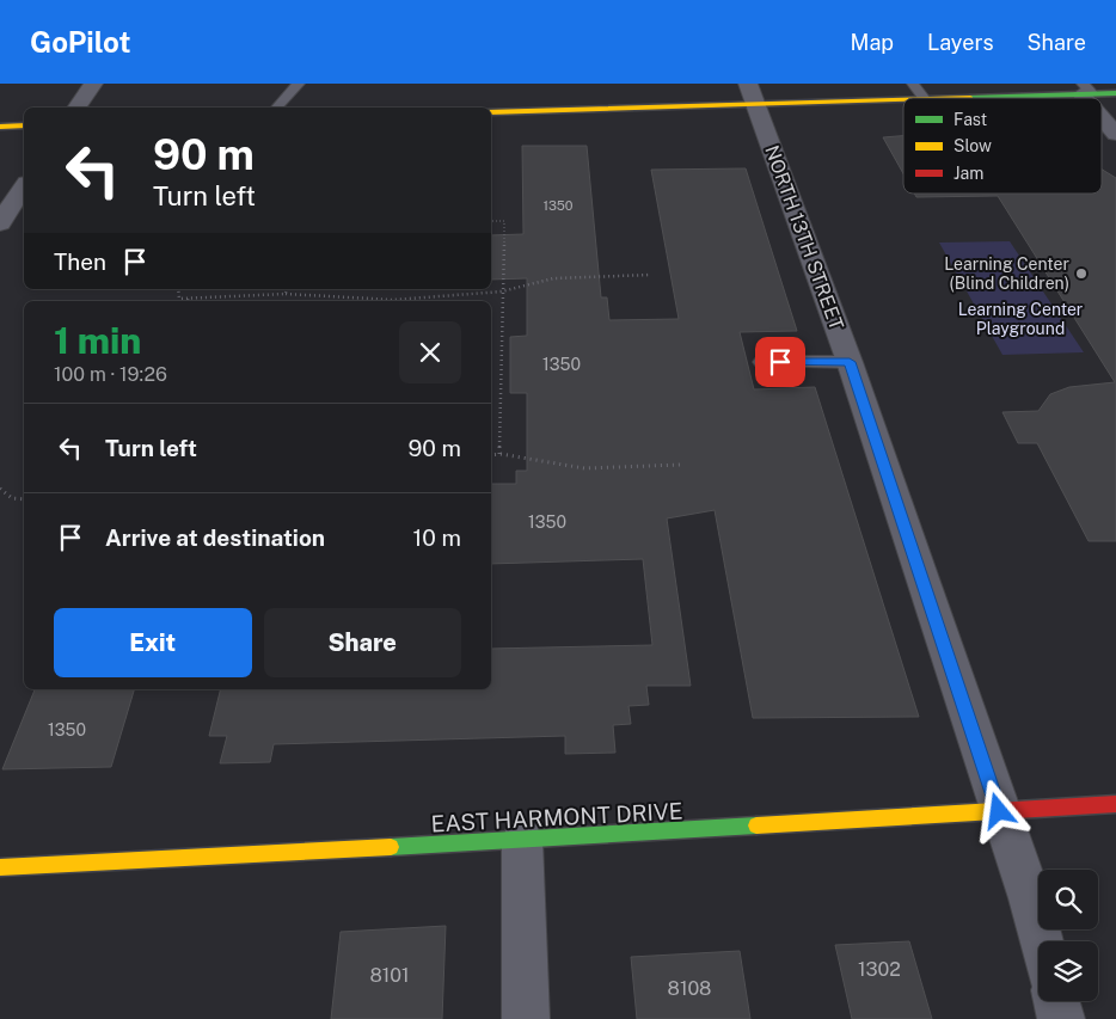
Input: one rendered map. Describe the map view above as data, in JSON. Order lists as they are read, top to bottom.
{
  "streets": {
    "main road": ["EAST HARMONT DRIVE"],
    "street": ["NORTH 13TH STREET"]
  },
  "crossings": [
    ["NORTH 13TH STREET", "EAST HARMONT DRIVE"]
  ],
  "parks": ["Learning Center Playground"],
  "places": ["Learning Center (Blind Children)"],
  "house_numbers": [
    "1350",
    "1350",
    "1350",
    "1350",
    "1302",
    "8101",
    "8108"
  ],
  "legend": ["Fast", "Slow", "Jam"],
  "page": {
    "header": "GoPilot",
    "nav": ["Map", "Layers", "Share"],
    "turn": ["90 m", "Turn left"],
    "then": "Then",
    "heading": ["1 min", "100 m · 19:26"],
    "list": [
      {
        "name": "Turn left",
        "value": "90 m"
      },
      {
        "name": "Arrive at destination",
        "value": "10 m"
      }
    ],
    "buttons": ["Exit", "Share"]
  }
}
